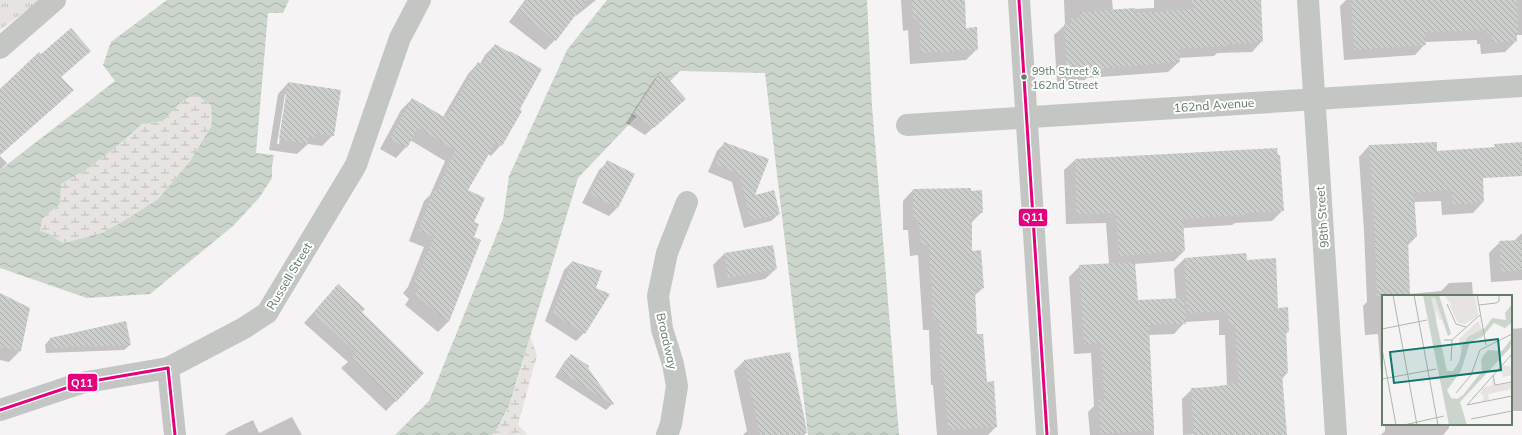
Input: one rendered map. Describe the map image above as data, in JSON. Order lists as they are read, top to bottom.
{
  "streets": {
    "street": [
      "162nd Avenue",
      "98th Street",
      "Russell Street",
      "Broadway"
    ]
  },
  "crossings": [
    ["162nd Avenue", "98th Street"]
  ],
  "places": ["99th Street & 162nd Street"],
  "lines": ["transit line Q11"]
}
